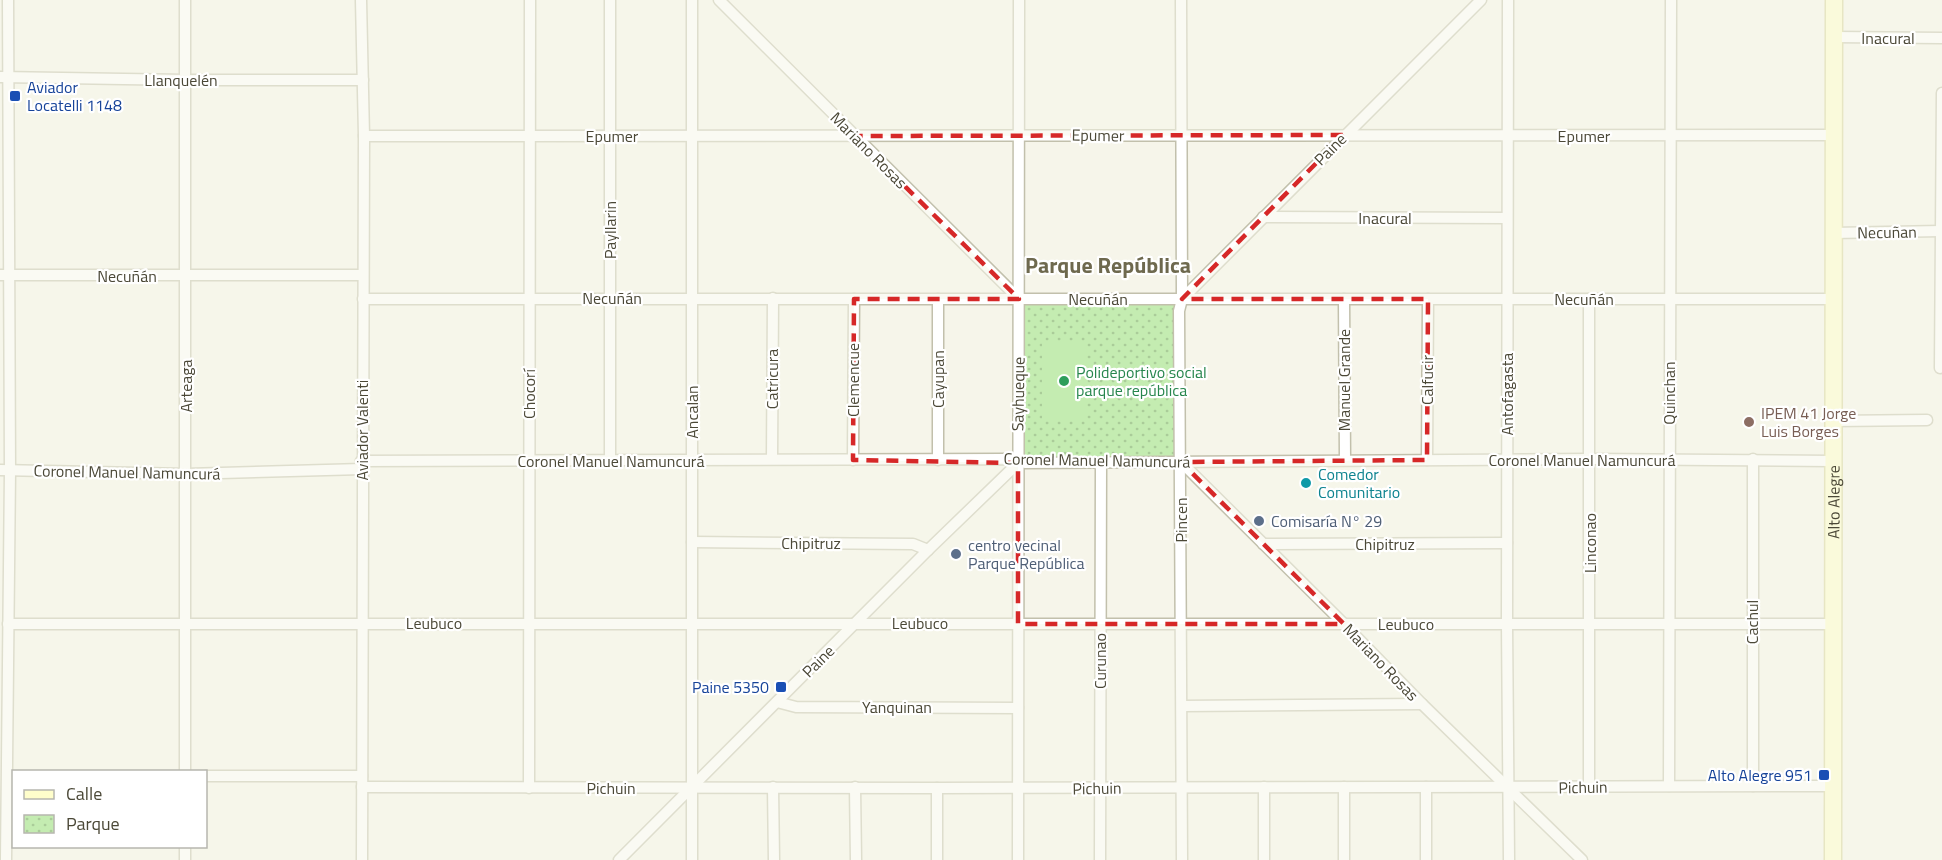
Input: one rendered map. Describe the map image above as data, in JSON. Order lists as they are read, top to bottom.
{
  "streets": {
    "main road": ["Alto Alegre"],
    "street": [
      "Inacural",
      "Llanquelén",
      "Epumer",
      "Paine",
      "Mariano Rosas",
      "Payllarin",
      "Necuñan",
      "Necuñán",
      "Catricura",
      "Cayupan",
      "Clemencue",
      "Manuel Grande",
      "Calfucir",
      "Arteaga",
      "Quinchan",
      "Chocorí",
      "Sayhueque",
      "Antofagasta",
      "Ancalan",
      "Aviador Valenti",
      "Coronel Manuel Namuncurá",
      "Pincen",
      "Chipitruz",
      "Linconao",
      "Cachul",
      "Leubuco",
      "Curunao",
      "Yanquinan",
      "Pichuin"
    ]
  },
  "crossings": [
    ["Inacural", "Paine"],
    ["Inacural", "Antofagasta"],
    ["Inacural", "Alto Alegre"],
    ["Llanquelén", "Arteaga"],
    ["Llanquelén", "Aviador Valenti"],
    ["Epumer", "Paine"],
    ["Epumer", "Mariano Rosas"],
    ["Epumer", "Payllarin"],
    ["Epumer", "Quinchan"],
    ["Epumer", "Chocorí"],
    ["Epumer", "Sayhueque"],
    ["Epumer", "Antofagasta"],
    ["Epumer", "Ancalan"],
    ["Epumer", "Aviador Valenti"],
    ["Epumer", "Alto Alegre"],
    ["Epumer", "Pincen"],
    ["Paine", "Necuñán"],
    ["Paine", "Sayhueque"],
    ["Paine", "Ancalan"],
    ["Paine", "Coronel Manuel Namuncurá"],
    ["Paine", "Pincen"],
    ["Paine", "Chipitruz"],
    ["Paine", "Leubuco"],
    ["Paine", "Yanquinan"],
    ["Paine", "Pichuin"],
    ["Mariano Rosas", "Necuñán"],
    ["Mariano Rosas", "Sayhueque"],
    ["Mariano Rosas", "Antofagasta"],
    ["Mariano Rosas", "Coronel Manuel Namuncurá"],
    ["Mariano Rosas", "Pincen"],
    ["Mariano Rosas", "Chipitruz"],
    ["Mariano Rosas", "Leubuco"],
    ["Mariano Rosas", "Pichuin"],
    ["Payllarin", "Necuñán"],
    ["Payllarin", "Coronel Manuel Namuncurá"],
    ["Necuñan", "Alto Alegre"],
    ["Necuñán", "Catricura"],
    ["Necuñán", "Cayupan"],
    ["Necuñán", "Clemencue"],
    ["Necuñán", "Manuel Grande"],
    ["Necuñán", "Calfucir"],
    ["Necuñán", "Arteaga"],
    ["Necuñán", "Quinchan"],
    ["Necuñán", "Chocorí"],
    ["Necuñán", "Sayhueque"],
    ["Necuñán", "Antofagasta"],
    ["Necuñán", "Ancalan"],
    ["Necuñán", "Aviador Valenti"],
    ["Necuñán", "Alto Alegre"],
    ["Necuñán", "Pincen"],
    ["Necuñán", "Linconao"],
    ["Catricura", "Coronel Manuel Namuncurá"],
    ["Cayupan", "Coronel Manuel Namuncurá"],
    ["Clemencue", "Coronel Manuel Namuncurá"],
    ["Manuel Grande", "Coronel Manuel Namuncurá"],
    ["Calfucir", "Coronel Manuel Namuncurá"],
    ["Arteaga", "Coronel Manuel Namuncurá"],
    ["Arteaga", "Leubuco"],
    ["Quinchan", "Coronel Manuel Namuncurá"],
    ["Quinchan", "Leubuco"],
    ["Quinchan", "Pichuin"],
    ["Chocorí", "Coronel Manuel Namuncurá"],
    ["Chocorí", "Leubuco"],
    ["Chocorí", "Pichuin"],
    ["Sayhueque", "Coronel Manuel Namuncurá"],
    ["Sayhueque", "Leubuco"],
    ["Sayhueque", "Yanquinan"],
    ["Sayhueque", "Pichuin"],
    ["Antofagasta", "Coronel Manuel Namuncurá"],
    ["Antofagasta", "Chipitruz"],
    ["Antofagasta", "Leubuco"],
    ["Antofagasta", "Pichuin"],
    ["Ancalan", "Coronel Manuel Namuncurá"],
    ["Ancalan", "Chipitruz"],
    ["Ancalan", "Leubuco"],
    ["Ancalan", "Pichuin"],
    ["Aviador Valenti", "Coronel Manuel Namuncurá"],
    ["Aviador Valenti", "Leubuco"],
    ["Aviador Valenti", "Pichuin"],
    ["Coronel Manuel Namuncurá", "Alto Alegre"],
    ["Coronel Manuel Namuncurá", "Pincen"],
    ["Coronel Manuel Namuncurá", "Linconao"],
    ["Coronel Manuel Namuncurá", "Cachul"],
    ["Coronel Manuel Namuncurá", "Curunao"],
    ["Alto Alegre", "Leubuco"],
    ["Alto Alegre", "Pichuin"],
    ["Pincen", "Leubuco"],
    ["Pincen", "Pichuin"],
    ["Linconao", "Leubuco"],
    ["Linconao", "Pichuin"],
    ["Cachul", "Leubuco"],
    ["Cachul", "Pichuin"],
    ["Leubuco", "Curunao"],
    ["Curunao", "Pichuin"]
  ],
  "districts": ["Parque República"],
  "places": {
    "transit": ["Aviador Locatelli 1148", "Paine 5350", "Alto Alegre 951"],
    "other": [
      "Polideportivo social parque república",
      "IPEM 41 Jorge Luis Borges",
      "Comedor Comunitario",
      "Comisaría N° 29",
      "centro vecinal Parque República"
    ]
  },
  "legend": ["Calle", "Parque"]
}
